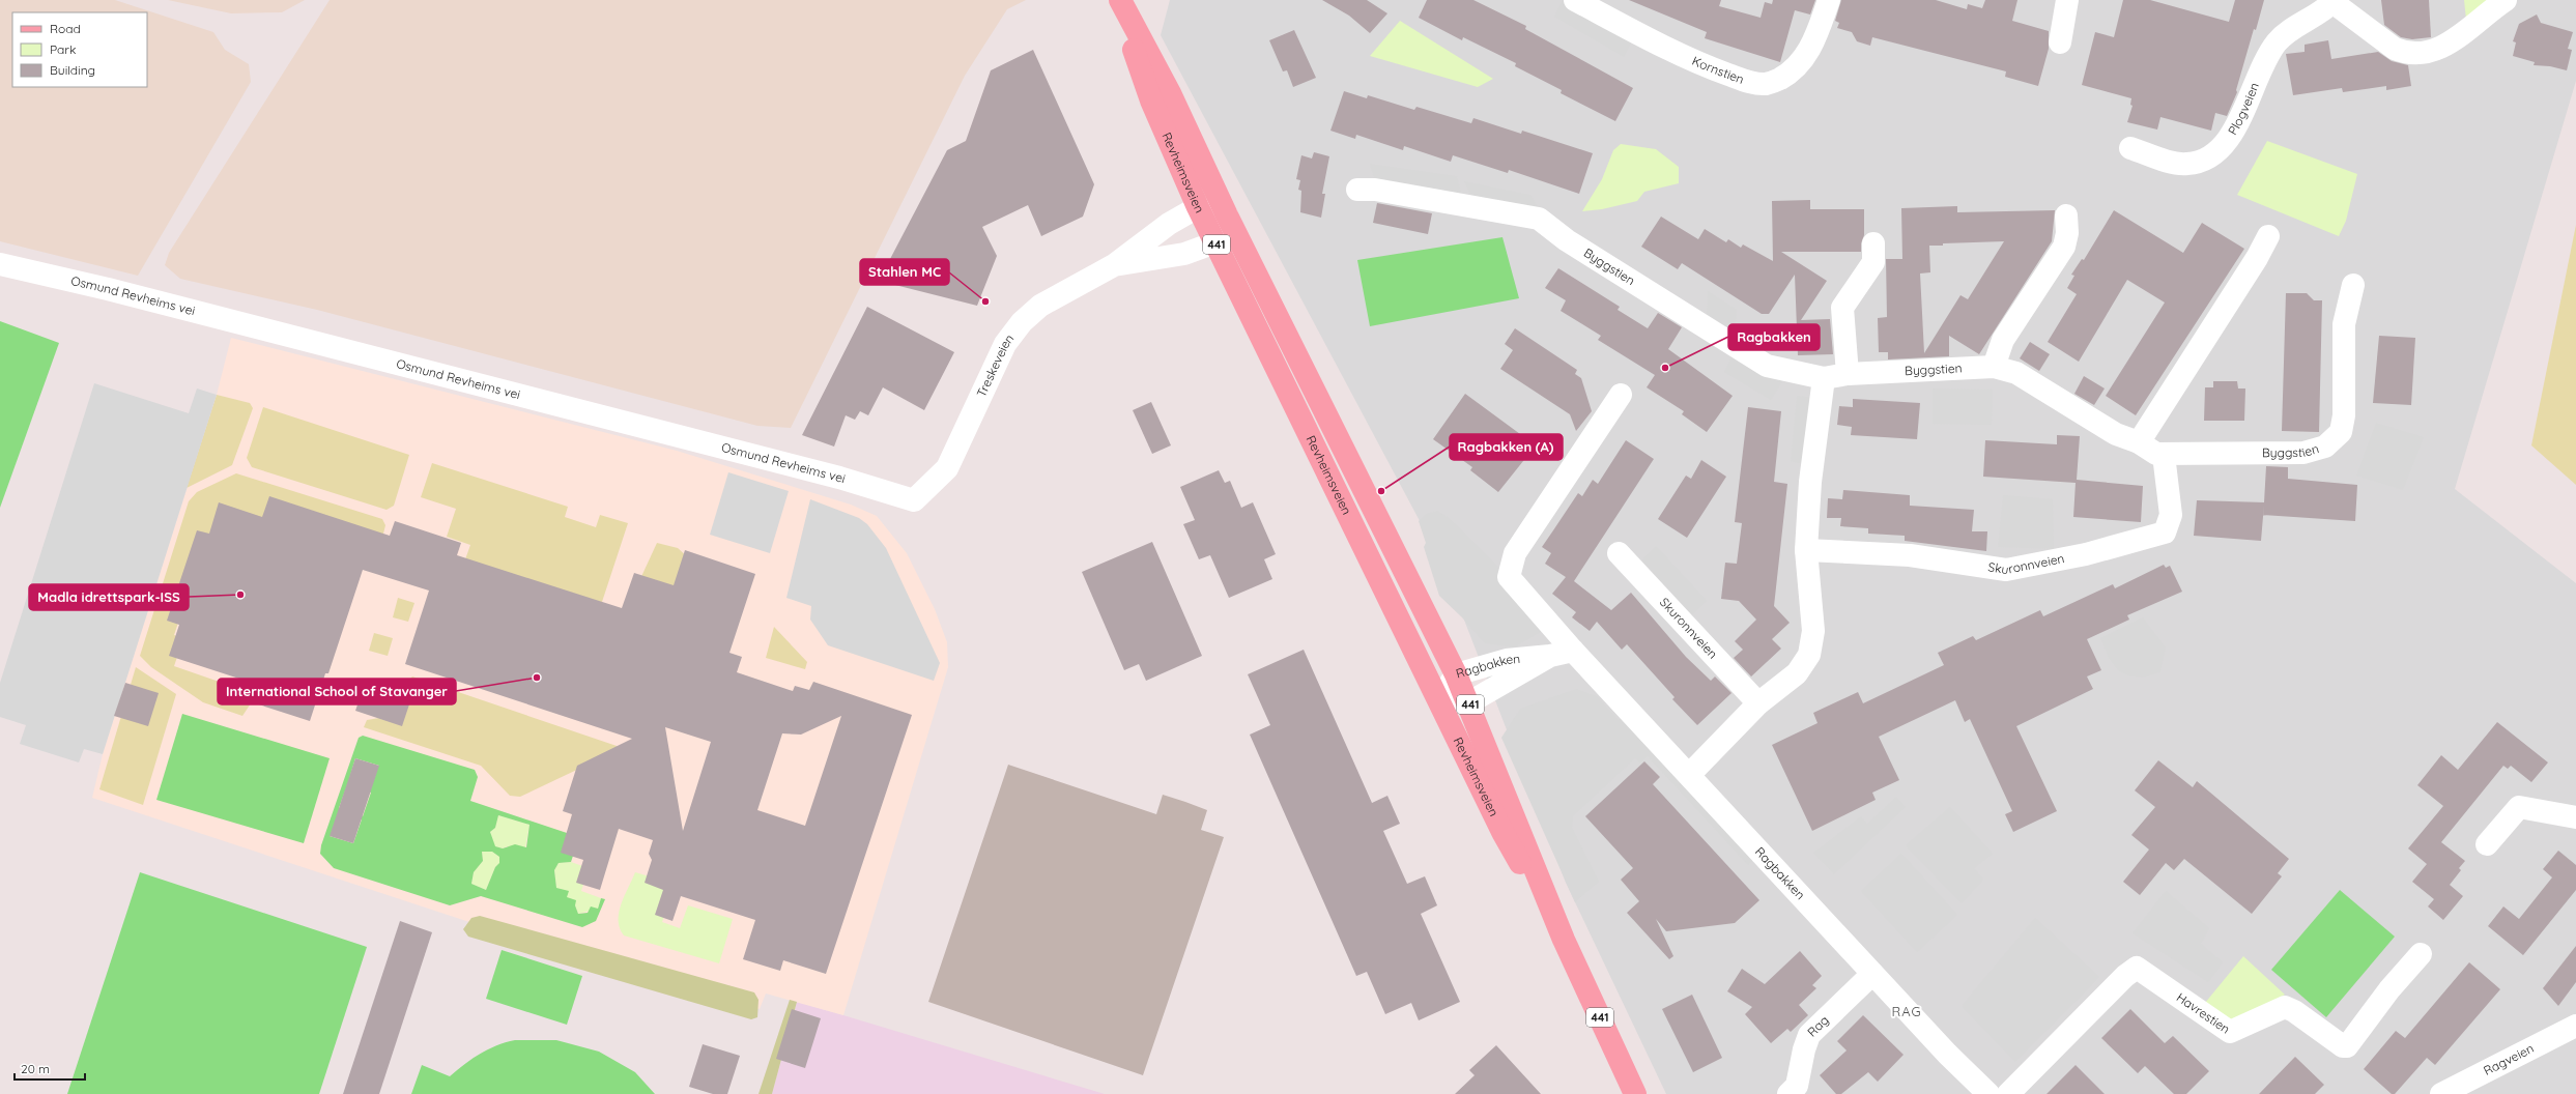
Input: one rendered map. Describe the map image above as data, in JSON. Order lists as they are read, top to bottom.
{
  "streets": {
    "main road": ["Revheimsveien", "441"],
    "street": [
      "Kornstien",
      "Plogveien",
      "Byggstien",
      "Osmund Revheims vei",
      "Treskeveien",
      "Skuronnveien",
      "Ragbakken",
      "Havrestien",
      "Rag",
      "Ragveien"
    ]
  },
  "crossings": [
    ["Revheimsveien", "Treskeveien"],
    ["Revheimsveien", "Ragbakken"],
    ["Byggstien", "Skuronnveien"],
    ["Osmund Revheims vei", "Treskeveien"],
    ["Ragbakken", "Rag"]
  ],
  "districts": ["RAG"],
  "places": [
    "Stahlen MC",
    "Ragbakken",
    "Ragbakken (A)",
    "Madla idrettspark-ISS",
    "International School of Stavanger"
  ],
  "legend": ["Road", "Park", "Building"],
  "scale_bar": "20 m"
}
